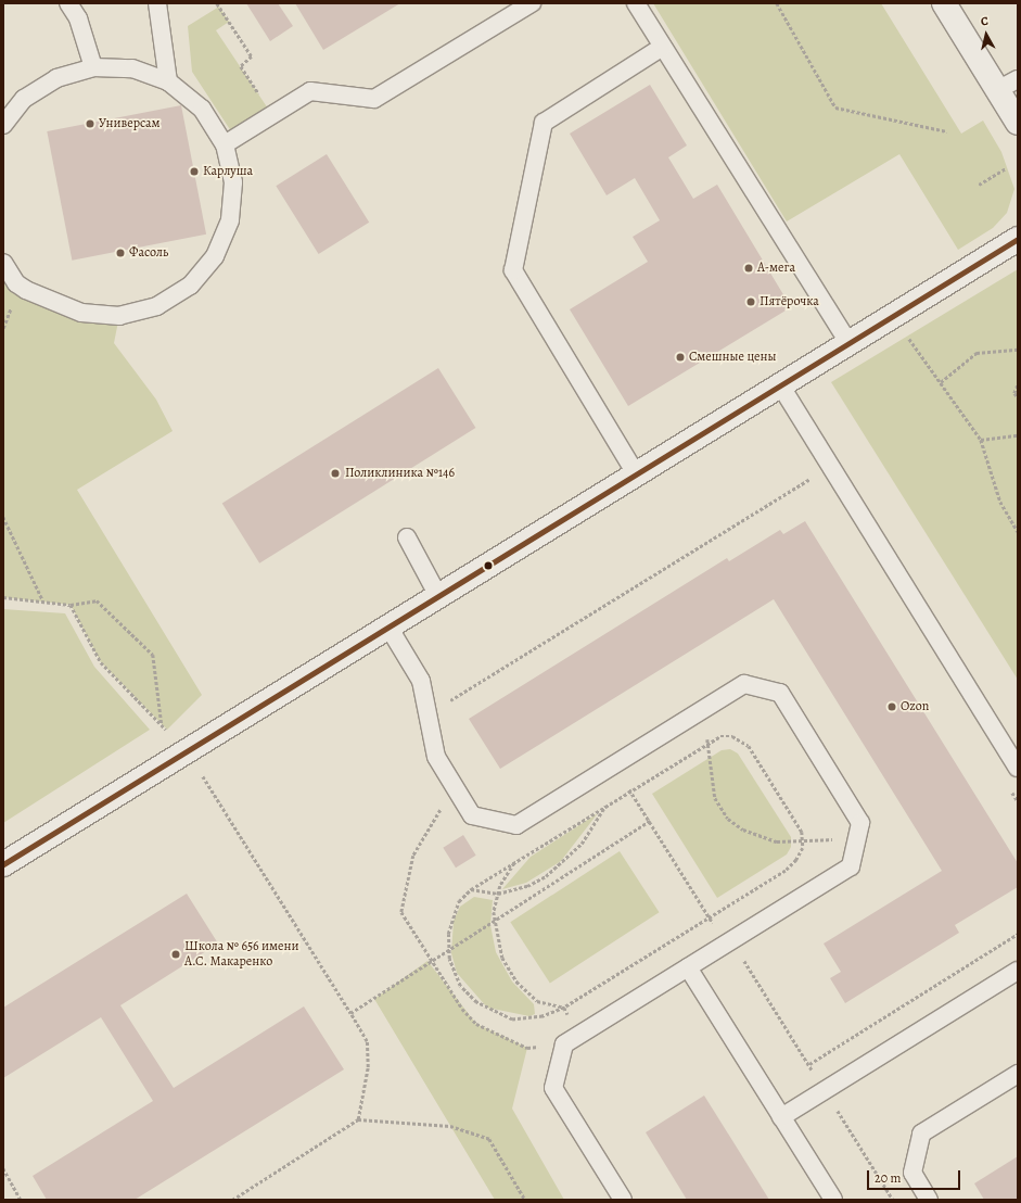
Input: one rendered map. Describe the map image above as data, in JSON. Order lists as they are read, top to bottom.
{
  "places": [
    "Универсам",
    "Карлуша",
    "Фасоль",
    "А-мега",
    "Пятёрочка",
    "Смешные цены",
    "Поликлиника №146",
    "Ozon",
    "Школа № 656 имени А.С. Макаренко"
  ],
  "scale_bar": "20 m",
  "north": "top"
}
